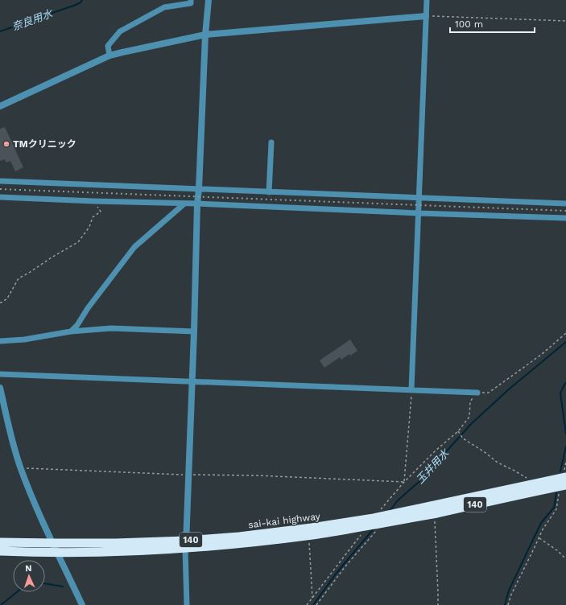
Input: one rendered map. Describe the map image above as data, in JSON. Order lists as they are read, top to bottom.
{
  "streets": {
    "highway": ["140", "sai-kai highway"]
  },
  "water": ["奈良用水", "玉井用水"],
  "places": ["TMクリニック"],
  "scale_bar": "100 m",
  "north": "top"
}
